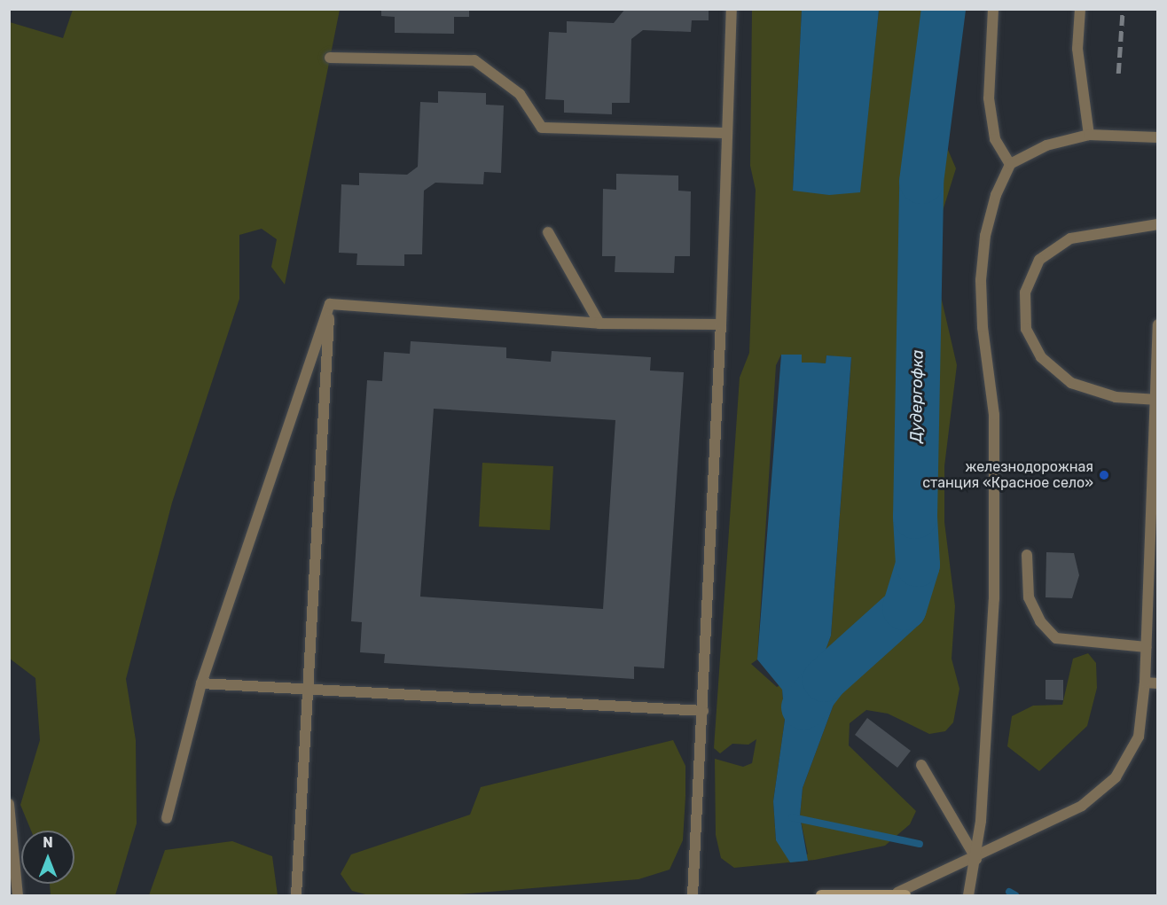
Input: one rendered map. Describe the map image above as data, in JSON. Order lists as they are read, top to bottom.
{
  "water": ["Дудергофка"],
  "places": ["железнодорожная станция «Красное село»"],
  "north": "top"
}
